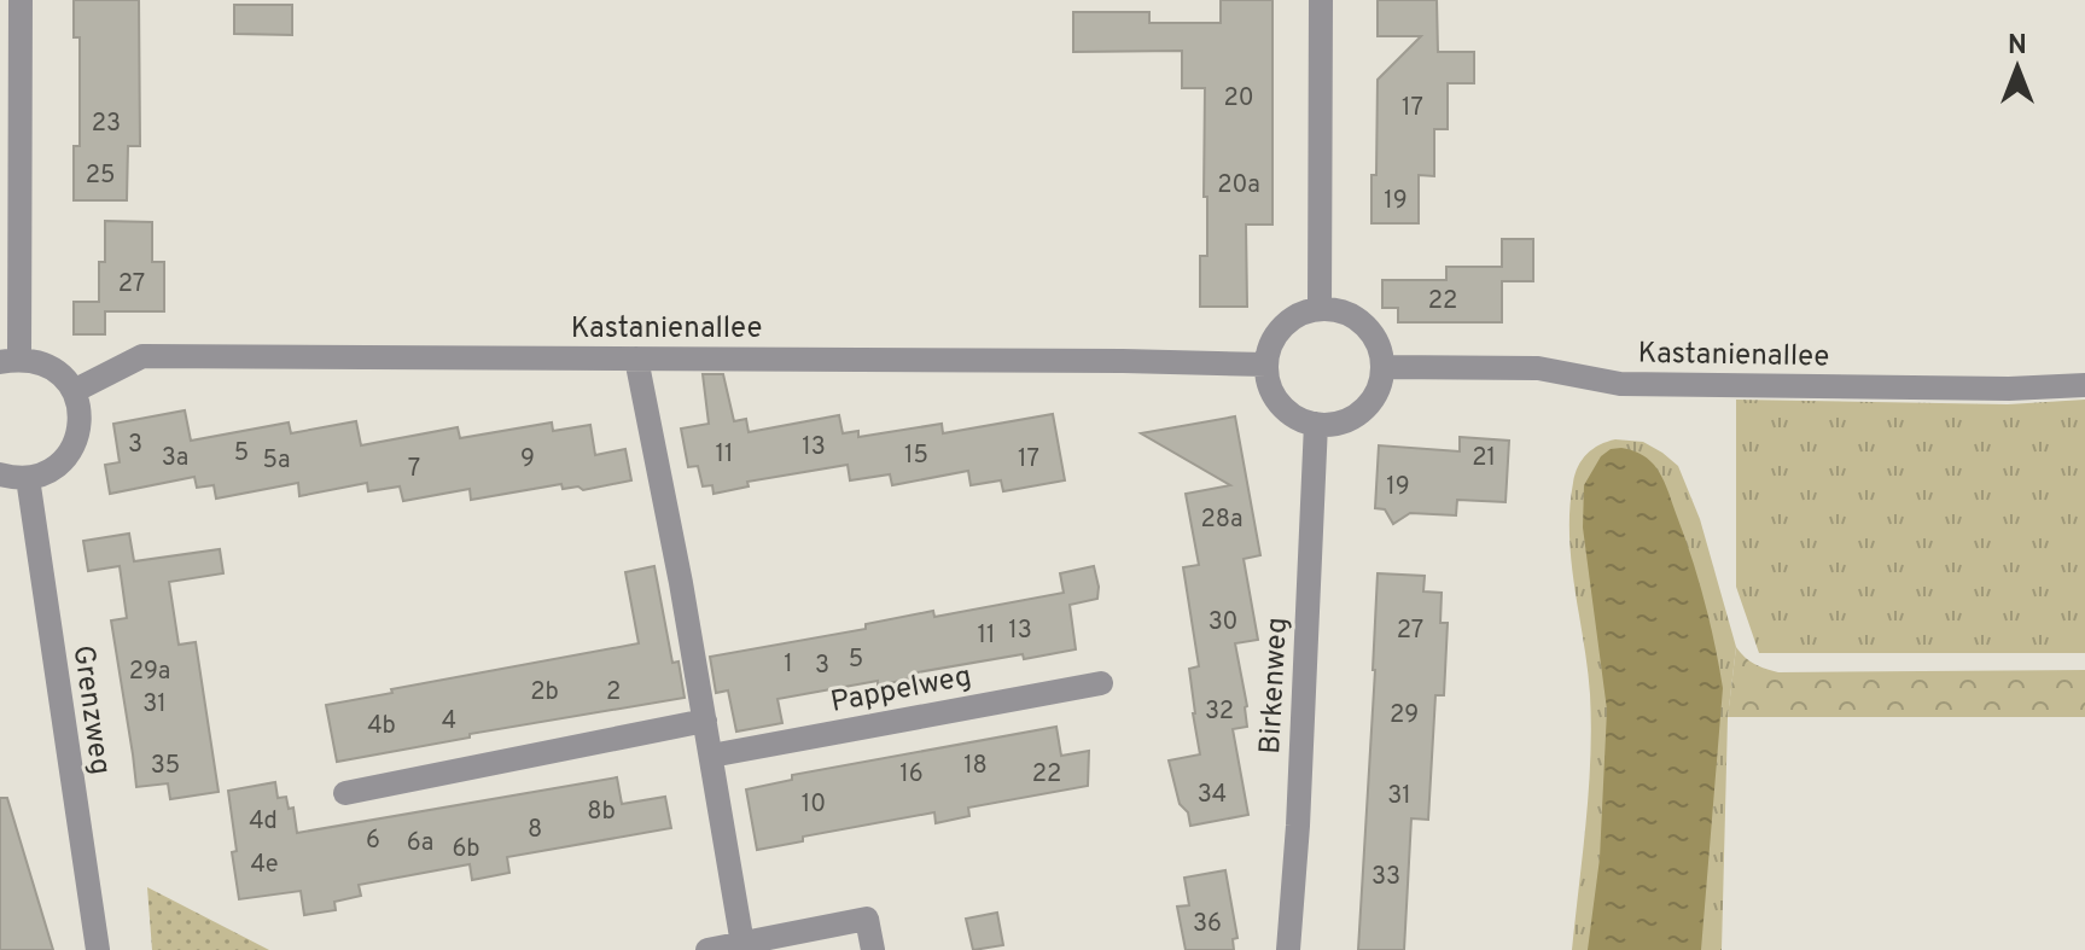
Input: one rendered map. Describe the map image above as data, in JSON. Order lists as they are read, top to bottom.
{
  "streets": {
    "street": [
      "Kastanienallee",
      "Birkenweg",
      "Pappelweg",
      "Grenzweg"
    ]
  },
  "crossings": [
    ["Kastanienallee", "Birkenweg"]
  ],
  "house_numbers": [
    "20",
    "17",
    "23",
    "25",
    "20a",
    "19",
    "27",
    "22",
    "3",
    "13",
    "5",
    "11",
    "15",
    "3a",
    "21",
    "9",
    "17",
    "5a",
    "7",
    "19",
    "28a",
    "30",
    "13",
    "27",
    "11",
    "5",
    "1",
    "3",
    "29a",
    "2b",
    "2",
    "31",
    "32",
    "29",
    "4",
    "4b",
    "35",
    "18",
    "16",
    "22",
    "34",
    "31",
    "10",
    "8b",
    "4d",
    "8",
    "6",
    "6a",
    "6b",
    "4e",
    "33",
    "36"
  ],
  "north": "top"
}
